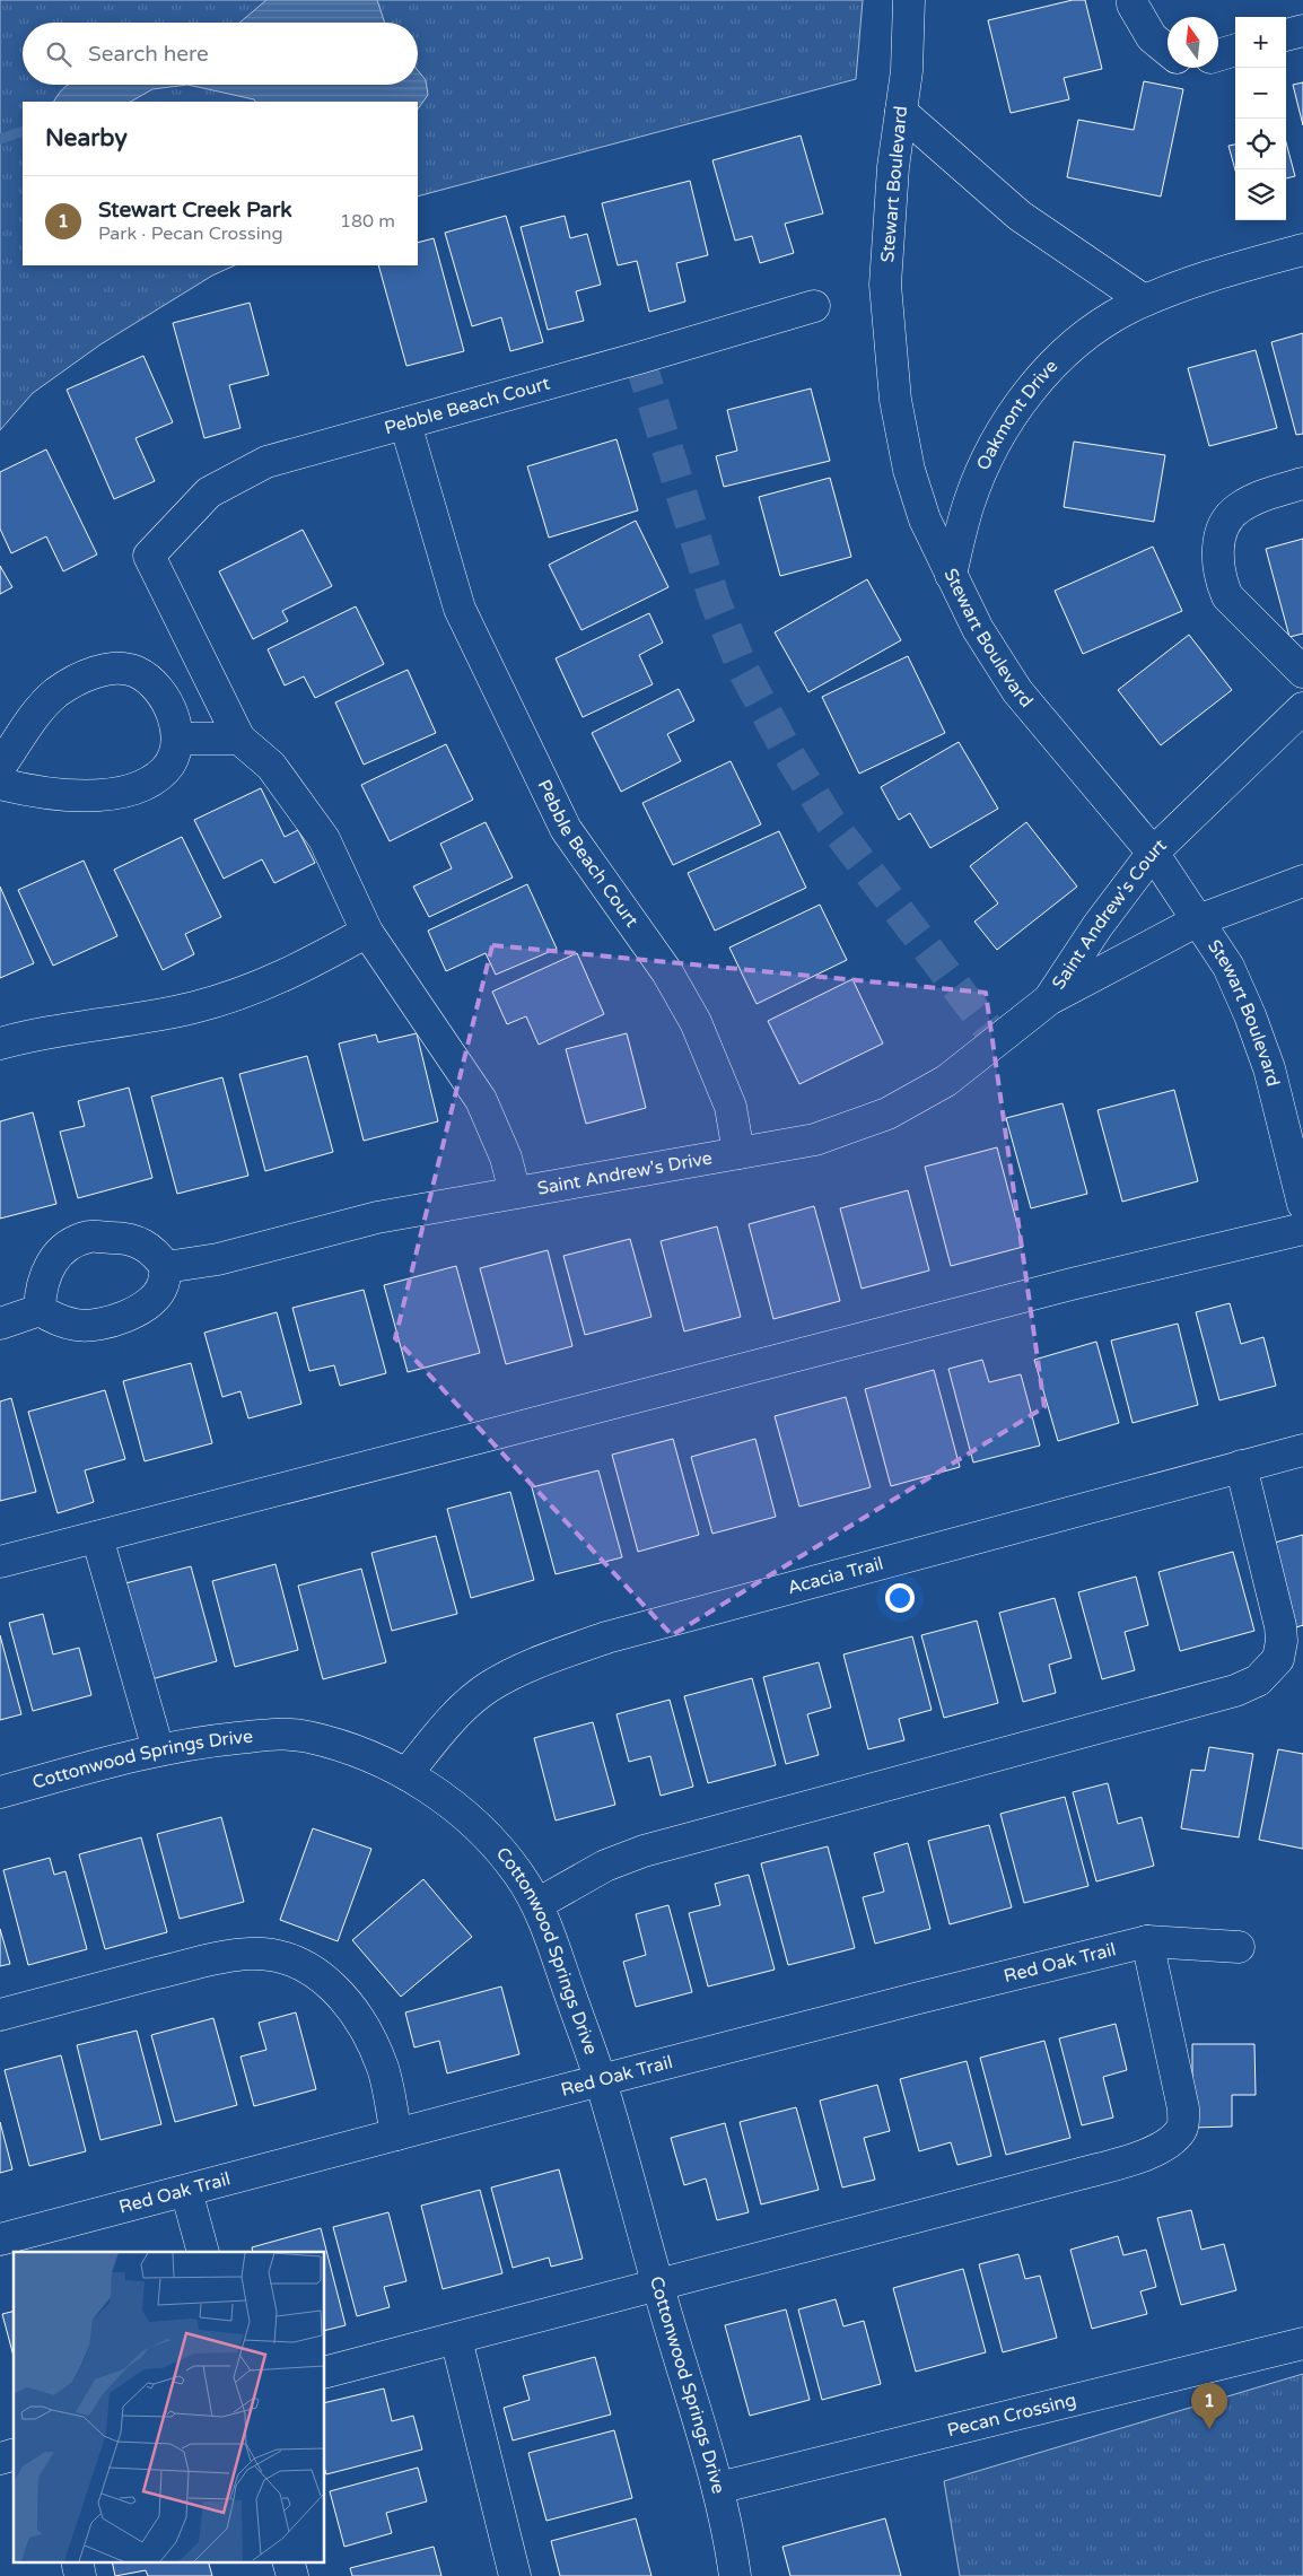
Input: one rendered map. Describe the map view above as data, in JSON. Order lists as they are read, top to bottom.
{
  "streets": {
    "street": [
      "Stewart Boulevard",
      "Pebble Beach Court",
      "Oakmont Drive",
      "Saint Andrew's Court",
      "Saint Andrew's Drive",
      "Acacia Trail",
      "Cottonwood Springs Drive",
      "Red Oak Trail",
      "Pecan Crossing"
    ]
  },
  "crossings": [
    ["Stewart Boulevard", "Oakmont Drive"],
    ["Stewart Boulevard", "Saint Andrew's Court"],
    ["Pebble Beach Court", "Saint Andrew's Drive"],
    ["Saint Andrew's Court", "Saint Andrew's Drive"],
    ["Acacia Trail", "Cottonwood Springs Drive"],
    ["Cottonwood Springs Drive", "Red Oak Trail"],
    ["Cottonwood Springs Drive", "Pecan Crossing"]
  ],
  "north": "top",
  "page": {
    "map_buttons": ["+", "−"],
    "search": "Search here",
    "heading": "Nearby",
    "list": [
      {
        "mark": "1",
        "name": "Stewart Creek Park",
        "note": "Park · Pecan Crossing",
        "value": "180 m"
      }
    ],
    "pins": "1"
  }
}
